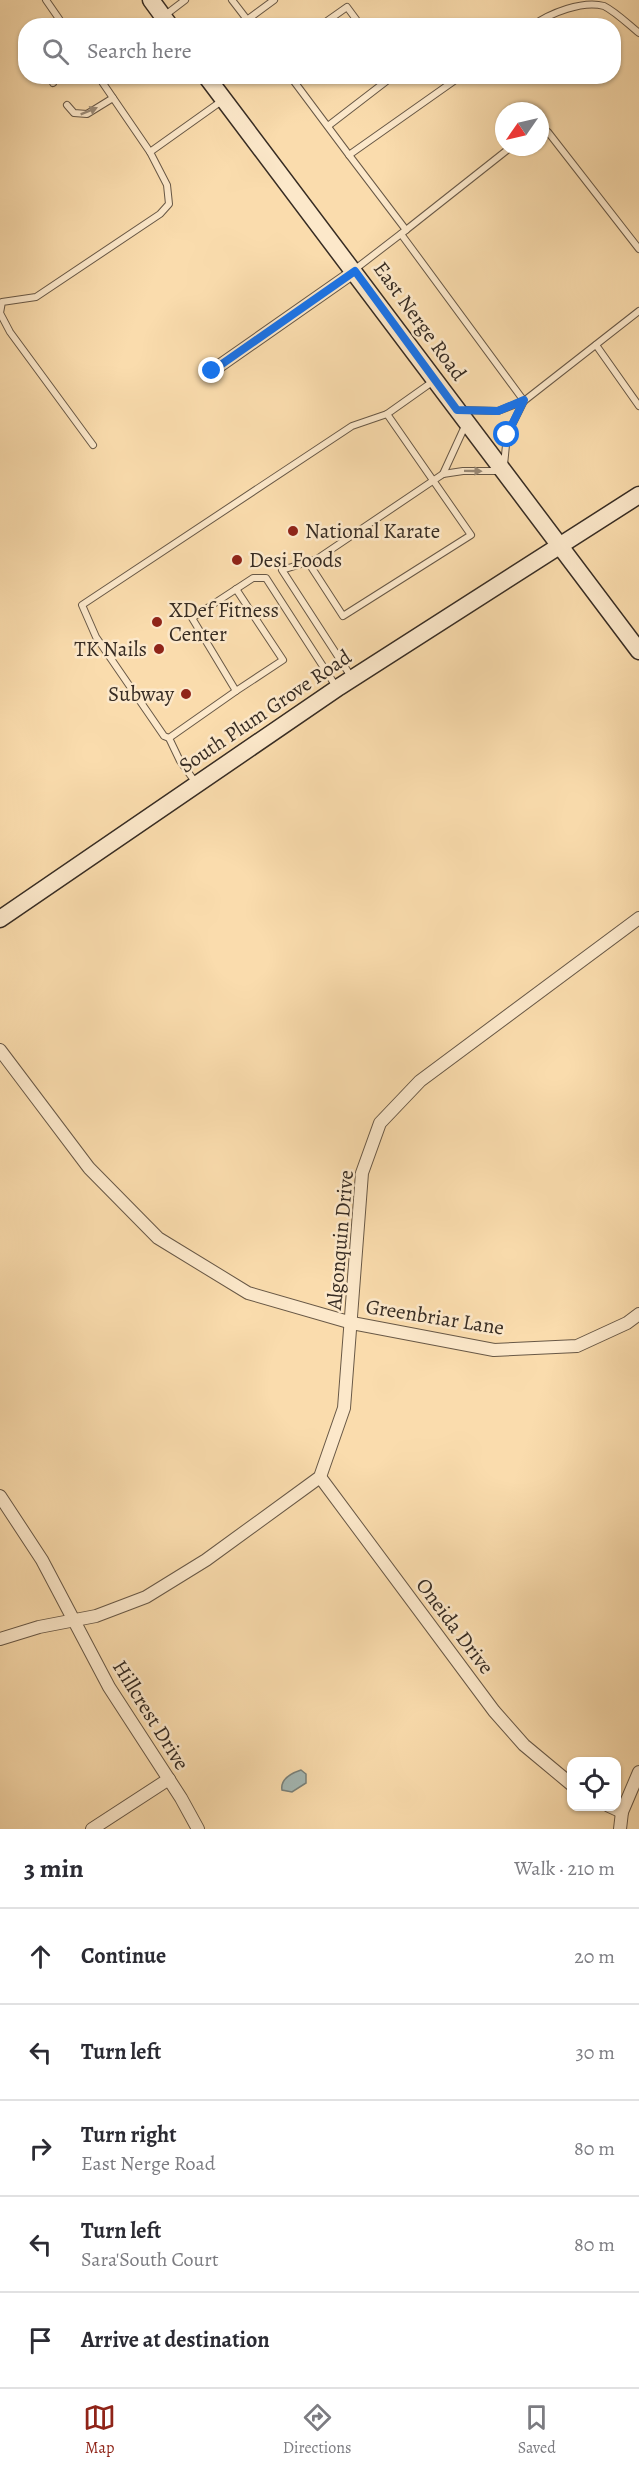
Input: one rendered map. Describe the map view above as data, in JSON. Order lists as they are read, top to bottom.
{
  "streets": {
    "street": [
      "East Nerge Road",
      "South Plum Grove Road",
      "Algonquin Drive",
      "Greenbriar Lane",
      "Oneida Drive",
      "Hillcrest Drive"
    ]
  },
  "crossings": [
    ["East Nerge Road", "South Plum Grove Road"],
    ["Algonquin Drive", "Greenbriar Lane"],
    ["Algonquin Drive", "Oneida Drive"]
  ],
  "places": [
    "National Karate",
    "Desi Foods",
    "XDef Fitness Center",
    "TK Nails",
    "Subway"
  ],
  "north": "bottom left",
  "page": {
    "search": "Search here",
    "heading": ["3 min", "Walk · 210 m"],
    "list": [
      ["Continue", "20 m"],
      ["Turn left", "30 m"],
      ["Turn right", "East Nerge Road", "80 m"],
      ["Turn left", "Sara'South Court", "80 m"],
      "Arrive at destination"
    ],
    "nav": ["Map", "Directions", "Saved"]
  }
}
